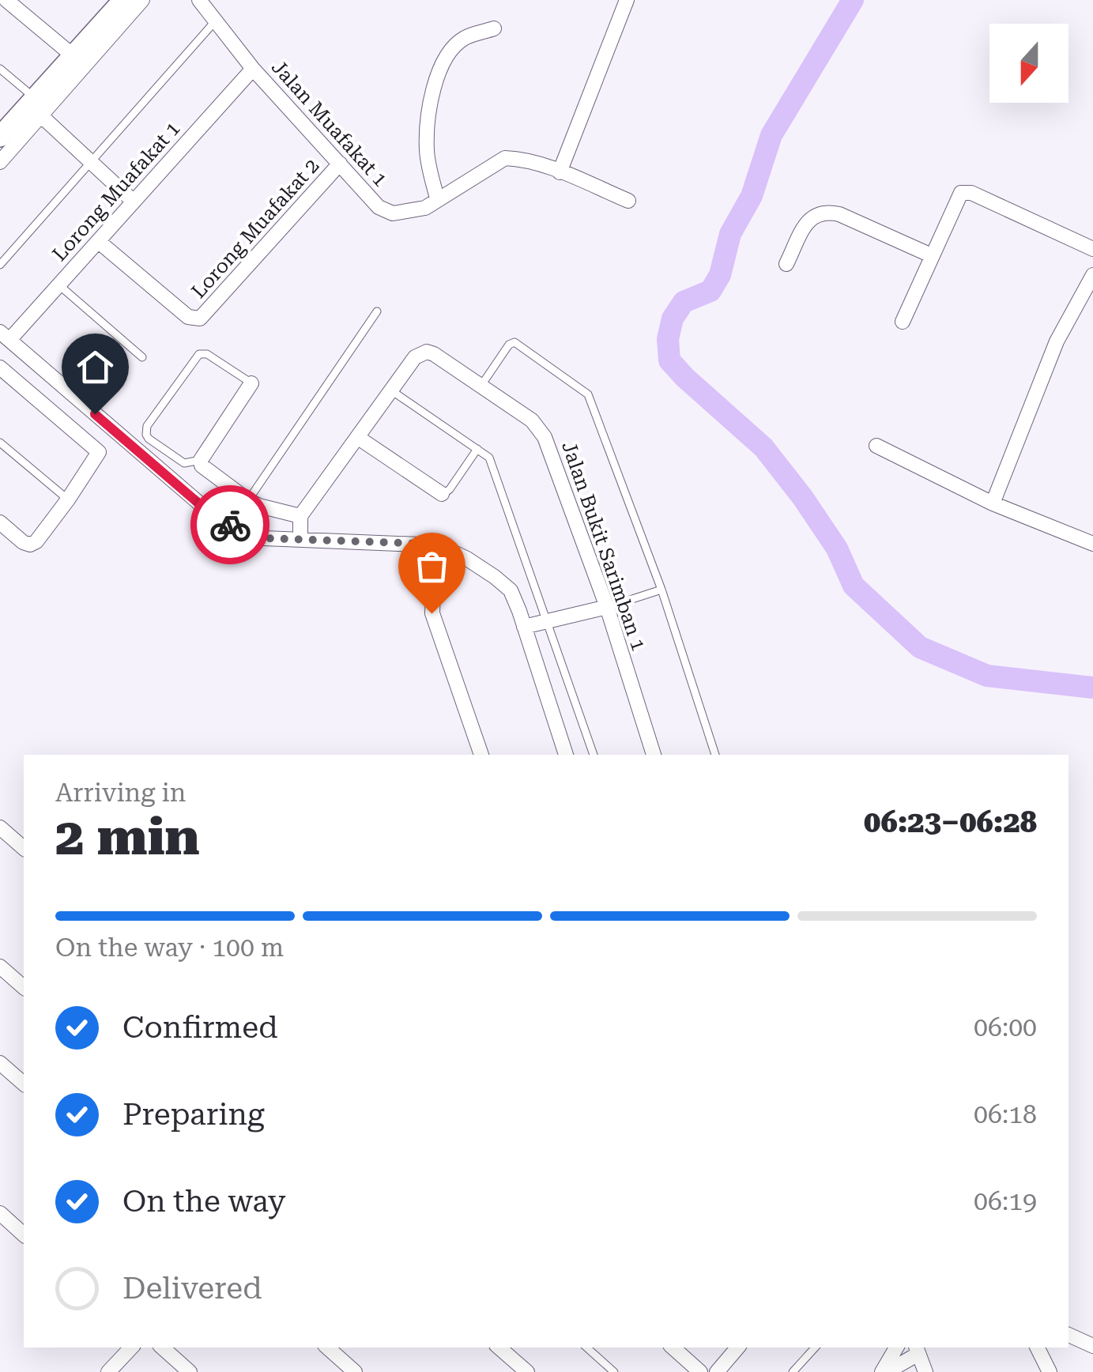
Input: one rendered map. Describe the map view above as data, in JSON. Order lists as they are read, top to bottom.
{
  "streets": {
    "street": [
      "Jalan Muafakat 1",
      "Lorong Muafakat 1",
      "Lorong Muafakat 2",
      "Jalan Bukit Sarimban 1"
    ]
  },
  "crossings": [
    ["Jalan Muafakat 1", "Lorong Muafakat 1"],
    ["Jalan Muafakat 1", "Lorong Muafakat 2"],
    ["Lorong Muafakat 1", "Lorong Muafakat 2"]
  ],
  "north": "bottom",
  "page": {
    "heading": ["2 min", "Arriving in", "06:23–06:28"],
    "bar": "On the way · 100 m",
    "list": [
      ["Confirmed", "06:00"],
      ["Preparing", "06:18"],
      ["On the way", "06:19"],
      "Delivered"
    ]
  }
}
